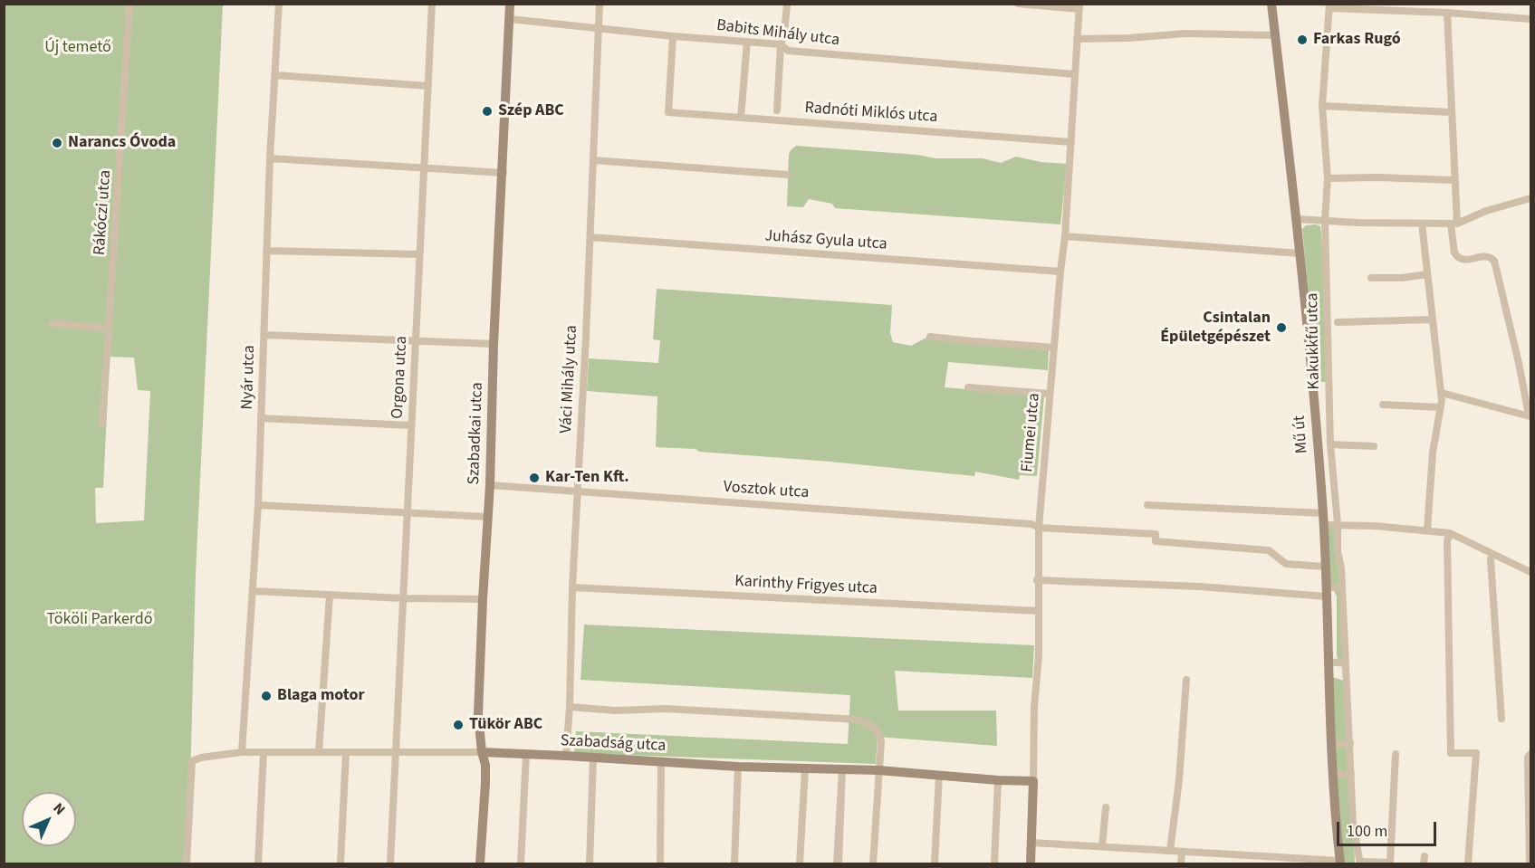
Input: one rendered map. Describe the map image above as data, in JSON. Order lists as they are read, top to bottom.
{
  "streets": {
    "street": [
      "Babits Mihály utca",
      "Radnóti Miklós utca",
      "Rákóczi utca",
      "Juhász Gyula utca",
      "Kakukkfű utca",
      "Nyár utca",
      "Orgona utca",
      "Váci Mihály utca",
      "Fiumei utca",
      "Szabadkai utca",
      "Mű út",
      "Vosztok utca",
      "Karinthy Frigyes utca",
      "Szabadság utca"
    ]
  },
  "crossings": [
    ["Babits Mihály utca", "Radnóti Miklós utca"],
    ["Babits Mihály utca", "Váci Mihály utca"],
    ["Babits Mihály utca", "Fiumei utca"],
    ["Babits Mihály utca", "Szabadkai utca"],
    ["Radnóti Miklós utca", "Fiumei utca"],
    ["Juhász Gyula utca", "Váci Mihály utca"],
    ["Juhász Gyula utca", "Fiumei utca"],
    ["Nyár utca", "Szabadság utca"],
    ["Orgona utca", "Szabadság utca"],
    ["Váci Mihály utca", "Vosztok utca"],
    ["Váci Mihály utca", "Karinthy Frigyes utca"],
    ["Váci Mihály utca", "Szabadság utca"],
    ["Fiumei utca", "Vosztok utca"],
    ["Fiumei utca", "Karinthy Frigyes utca"],
    ["Fiumei utca", "Szabadság utca"],
    ["Szabadkai utca", "Vosztok utca"],
    ["Szabadkai utca", "Szabadság utca"],
    ["Mű út", "Vosztok utca"]
  ],
  "parks": ["Új temető", "Tököli Parkerdő"],
  "places": [
    "Farkas Rugó",
    "Szép ABC",
    "Narancs Óvoda",
    "Csintalan Épületgépészet",
    "Kar-Ten Kft.",
    "Blaga motor",
    "Tükör ABC"
  ],
  "scale_bar": "100 m",
  "north": "top right"
}
